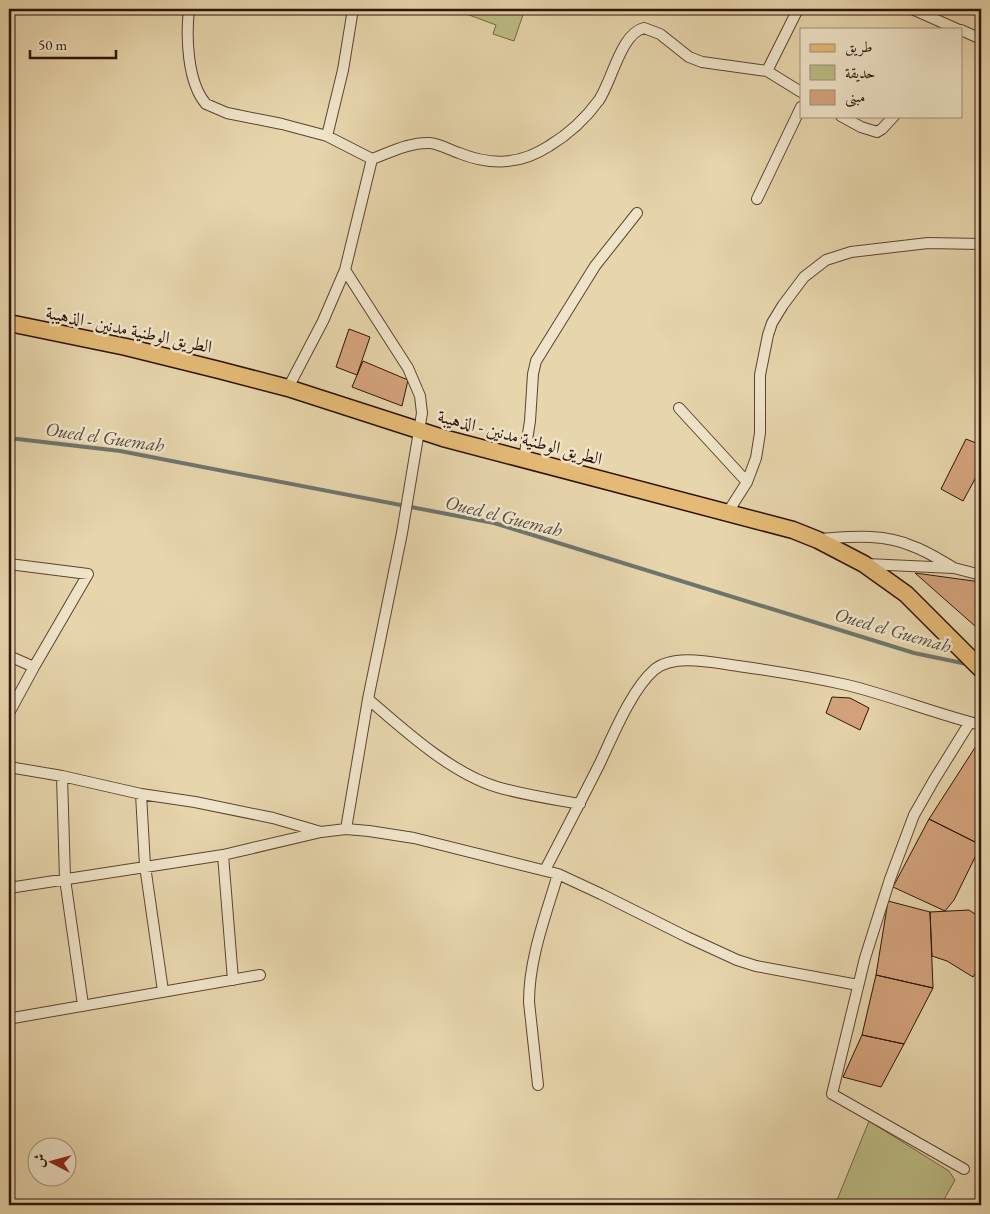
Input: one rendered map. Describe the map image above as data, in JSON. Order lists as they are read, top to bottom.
{
  "streets": {
    "main road": ["الطريق الوطنية مدنين - الذهيبة"]
  },
  "water": ["Oued el Guemah"],
  "legend": ["طريق", "حديقة", "مبنى"],
  "scale_bar": "50 m",
  "north": "left"
}
